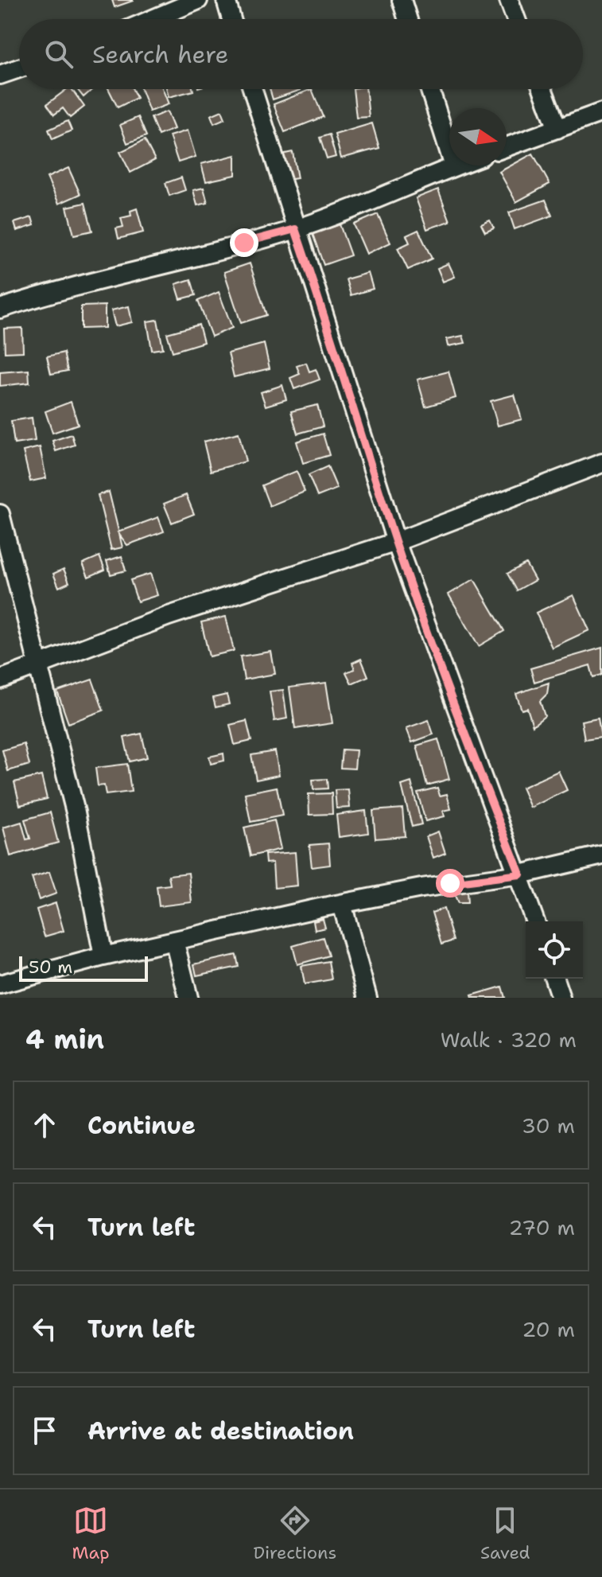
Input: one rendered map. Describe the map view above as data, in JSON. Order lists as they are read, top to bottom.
{
  "scale_bar": "50 m",
  "north": "right",
  "page": {
    "search": "Search here",
    "scale": "50 m",
    "heading": ["4 min", "Walk · 320 m"],
    "list": [
      ["Continue", "30 m"],
      ["Turn left", "270 m"],
      ["Turn left", "20 m"],
      "Arrive at destination"
    ],
    "nav": ["Map", "Directions", "Saved"]
  }
}
